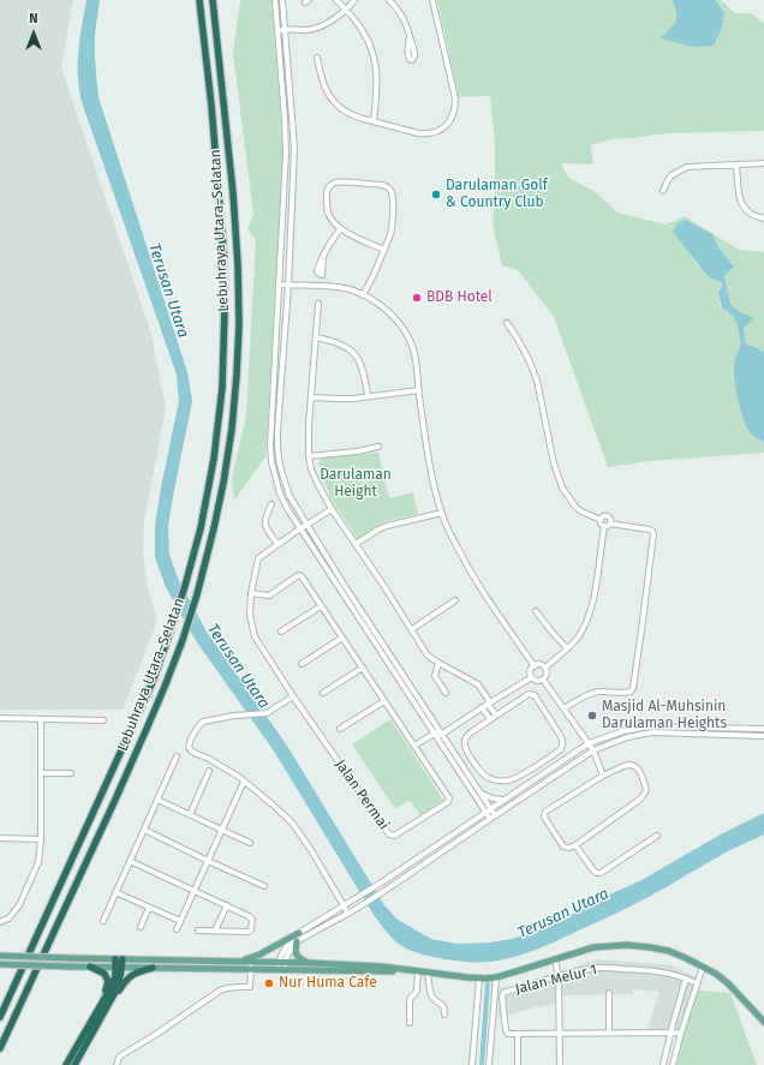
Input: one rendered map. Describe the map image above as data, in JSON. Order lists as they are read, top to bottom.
{
  "streets": {
    "highway": ["Lebuhraya Utara–Selatan"],
    "street": ["Jalan Permai", "Jalan Melur 1"]
  },
  "water": ["Terusan Utara"],
  "parks": ["Darulaman Height"],
  "places": [
    "Darulaman Golf & Country Club",
    "BDB Hotel",
    "Masjid Al-Muhsinin Darulaman Heights",
    "Nur Huma Cafe"
  ],
  "north": "top"
}
